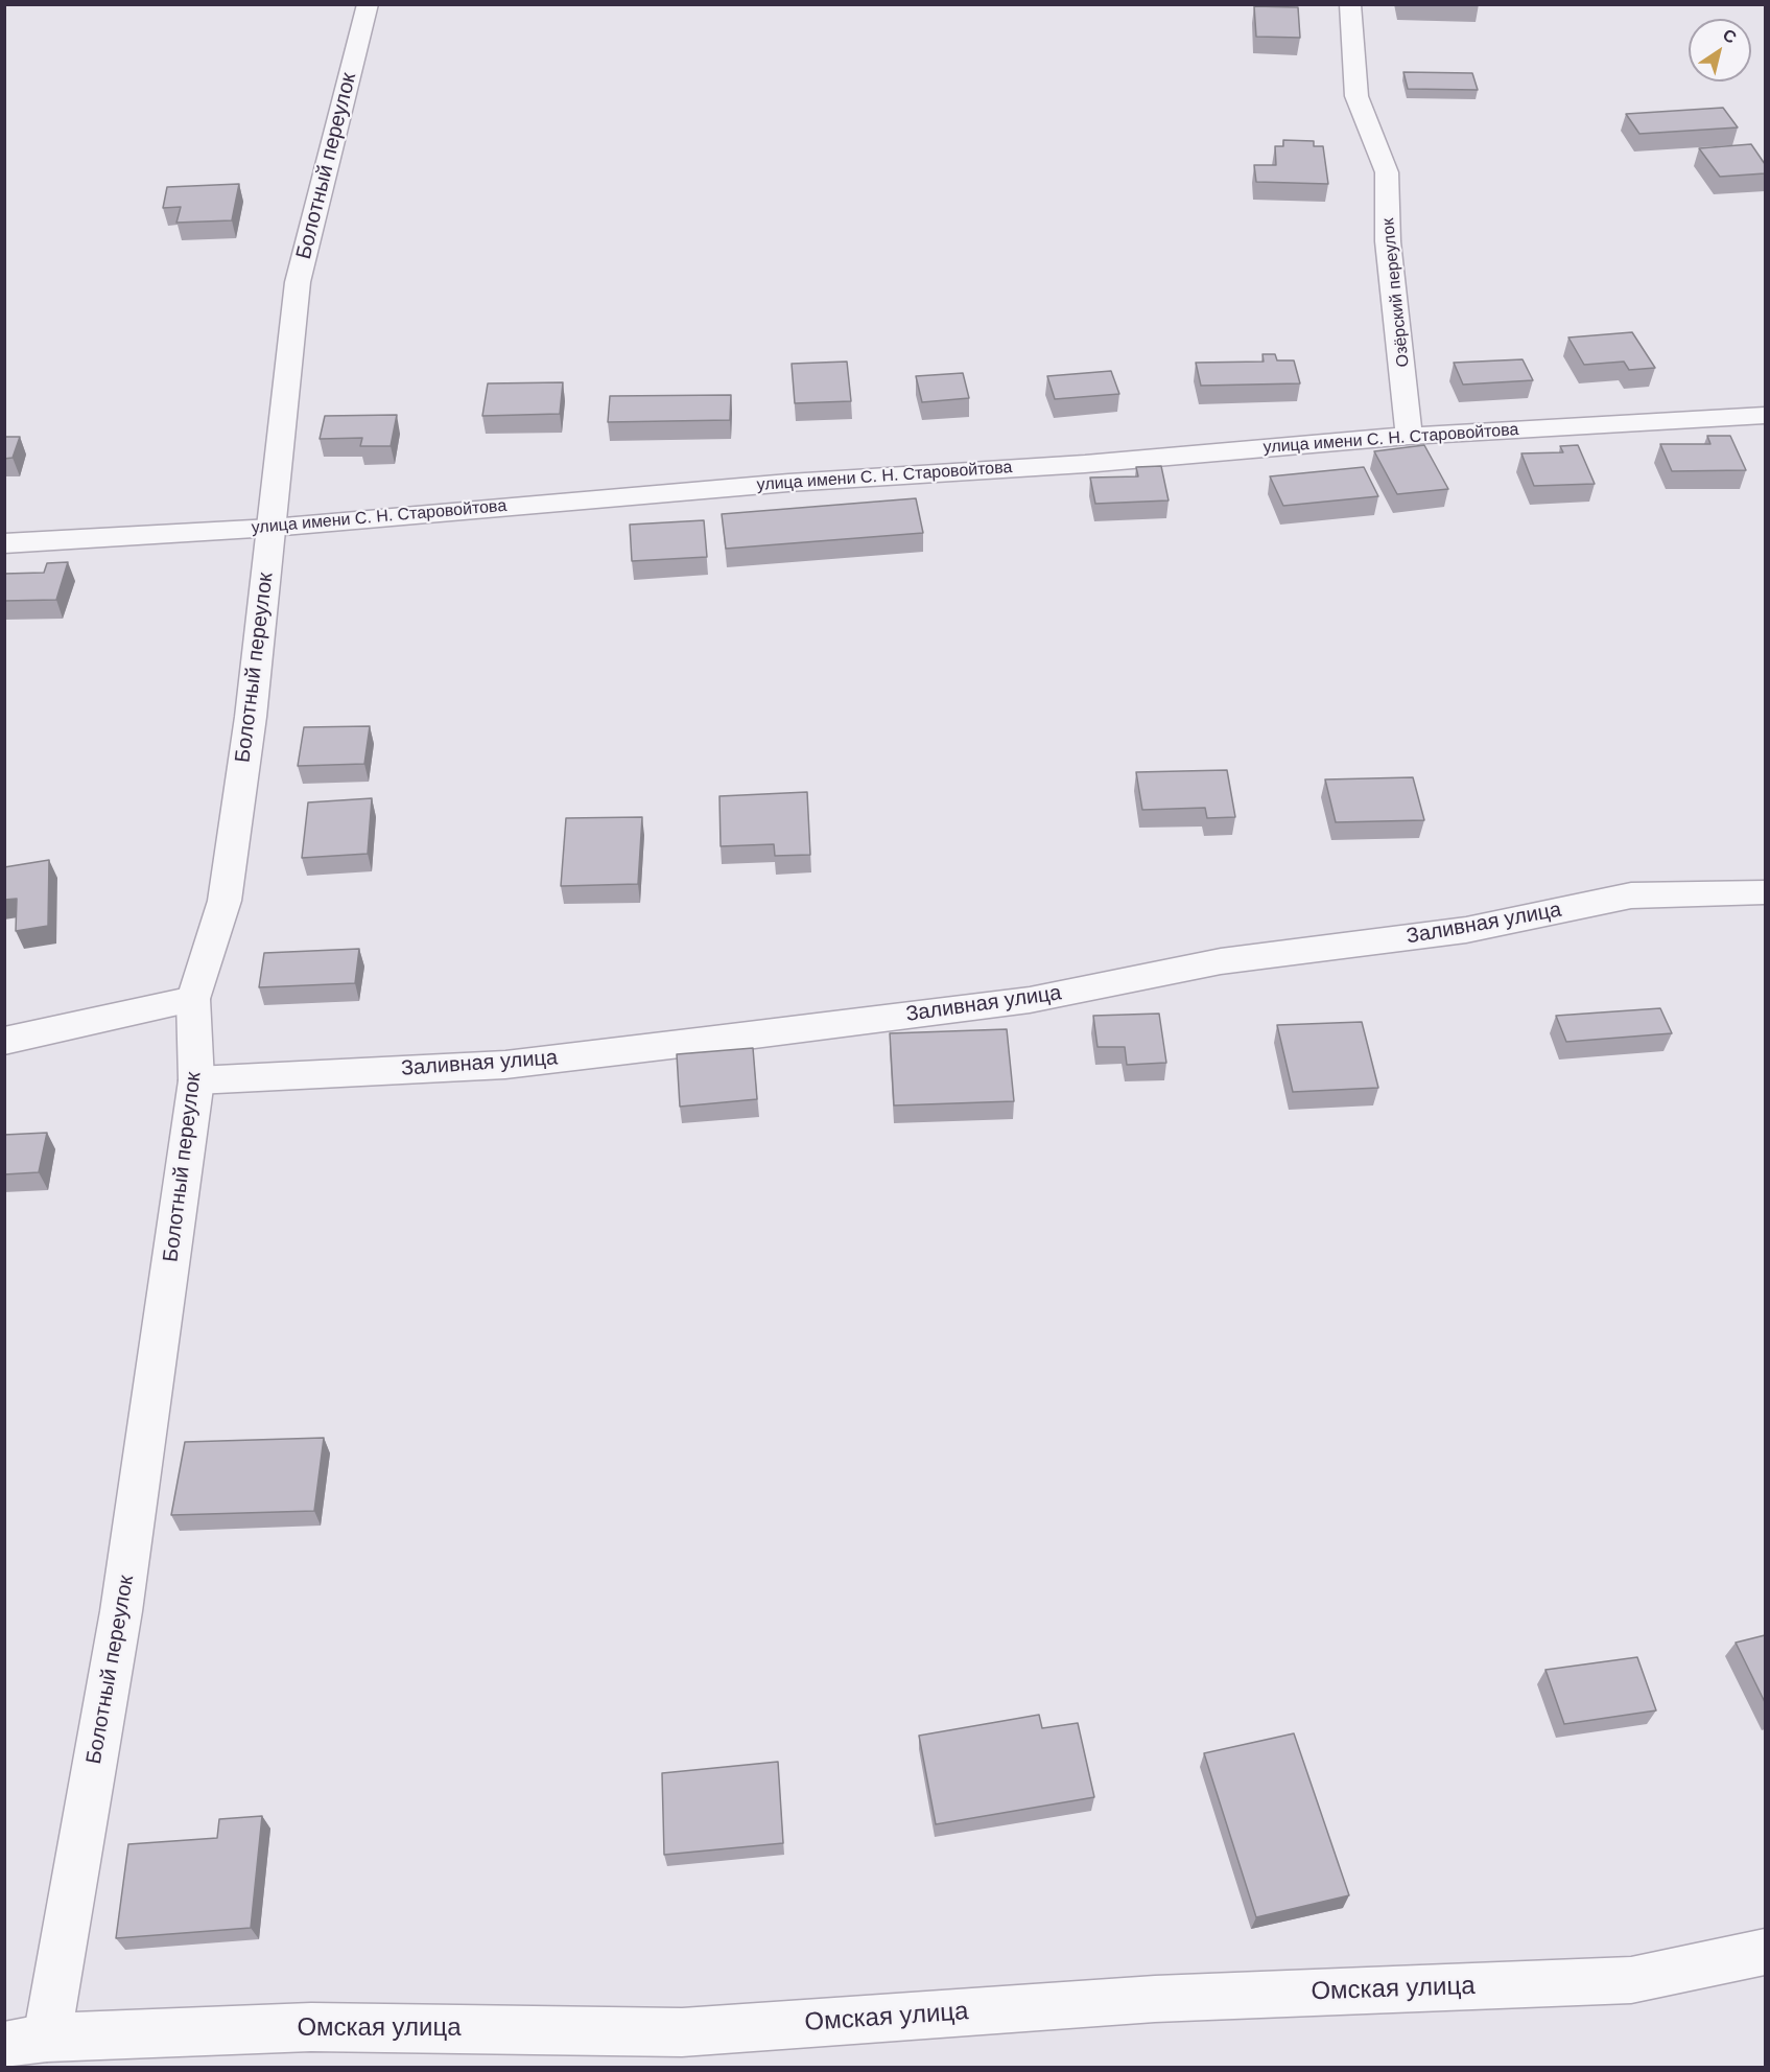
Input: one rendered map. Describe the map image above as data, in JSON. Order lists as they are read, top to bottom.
{
  "streets": {
    "street": [
      "Болотный переулок",
      "Озёрский переулок",
      "улица имени С. Н. Старовойтова",
      "Заливная улица",
      "Омская улица"
    ]
  },
  "crossings": [
    ["Болотный переулок", "улица имени С. Н. Старовойтова"],
    ["Болотный переулок", "Заливная улица"],
    ["Болотный переулок", "Омская улица"],
    ["Озёрский переулок", "улица имени С. Н. Старовойтова"]
  ],
  "north": "top right"
}
